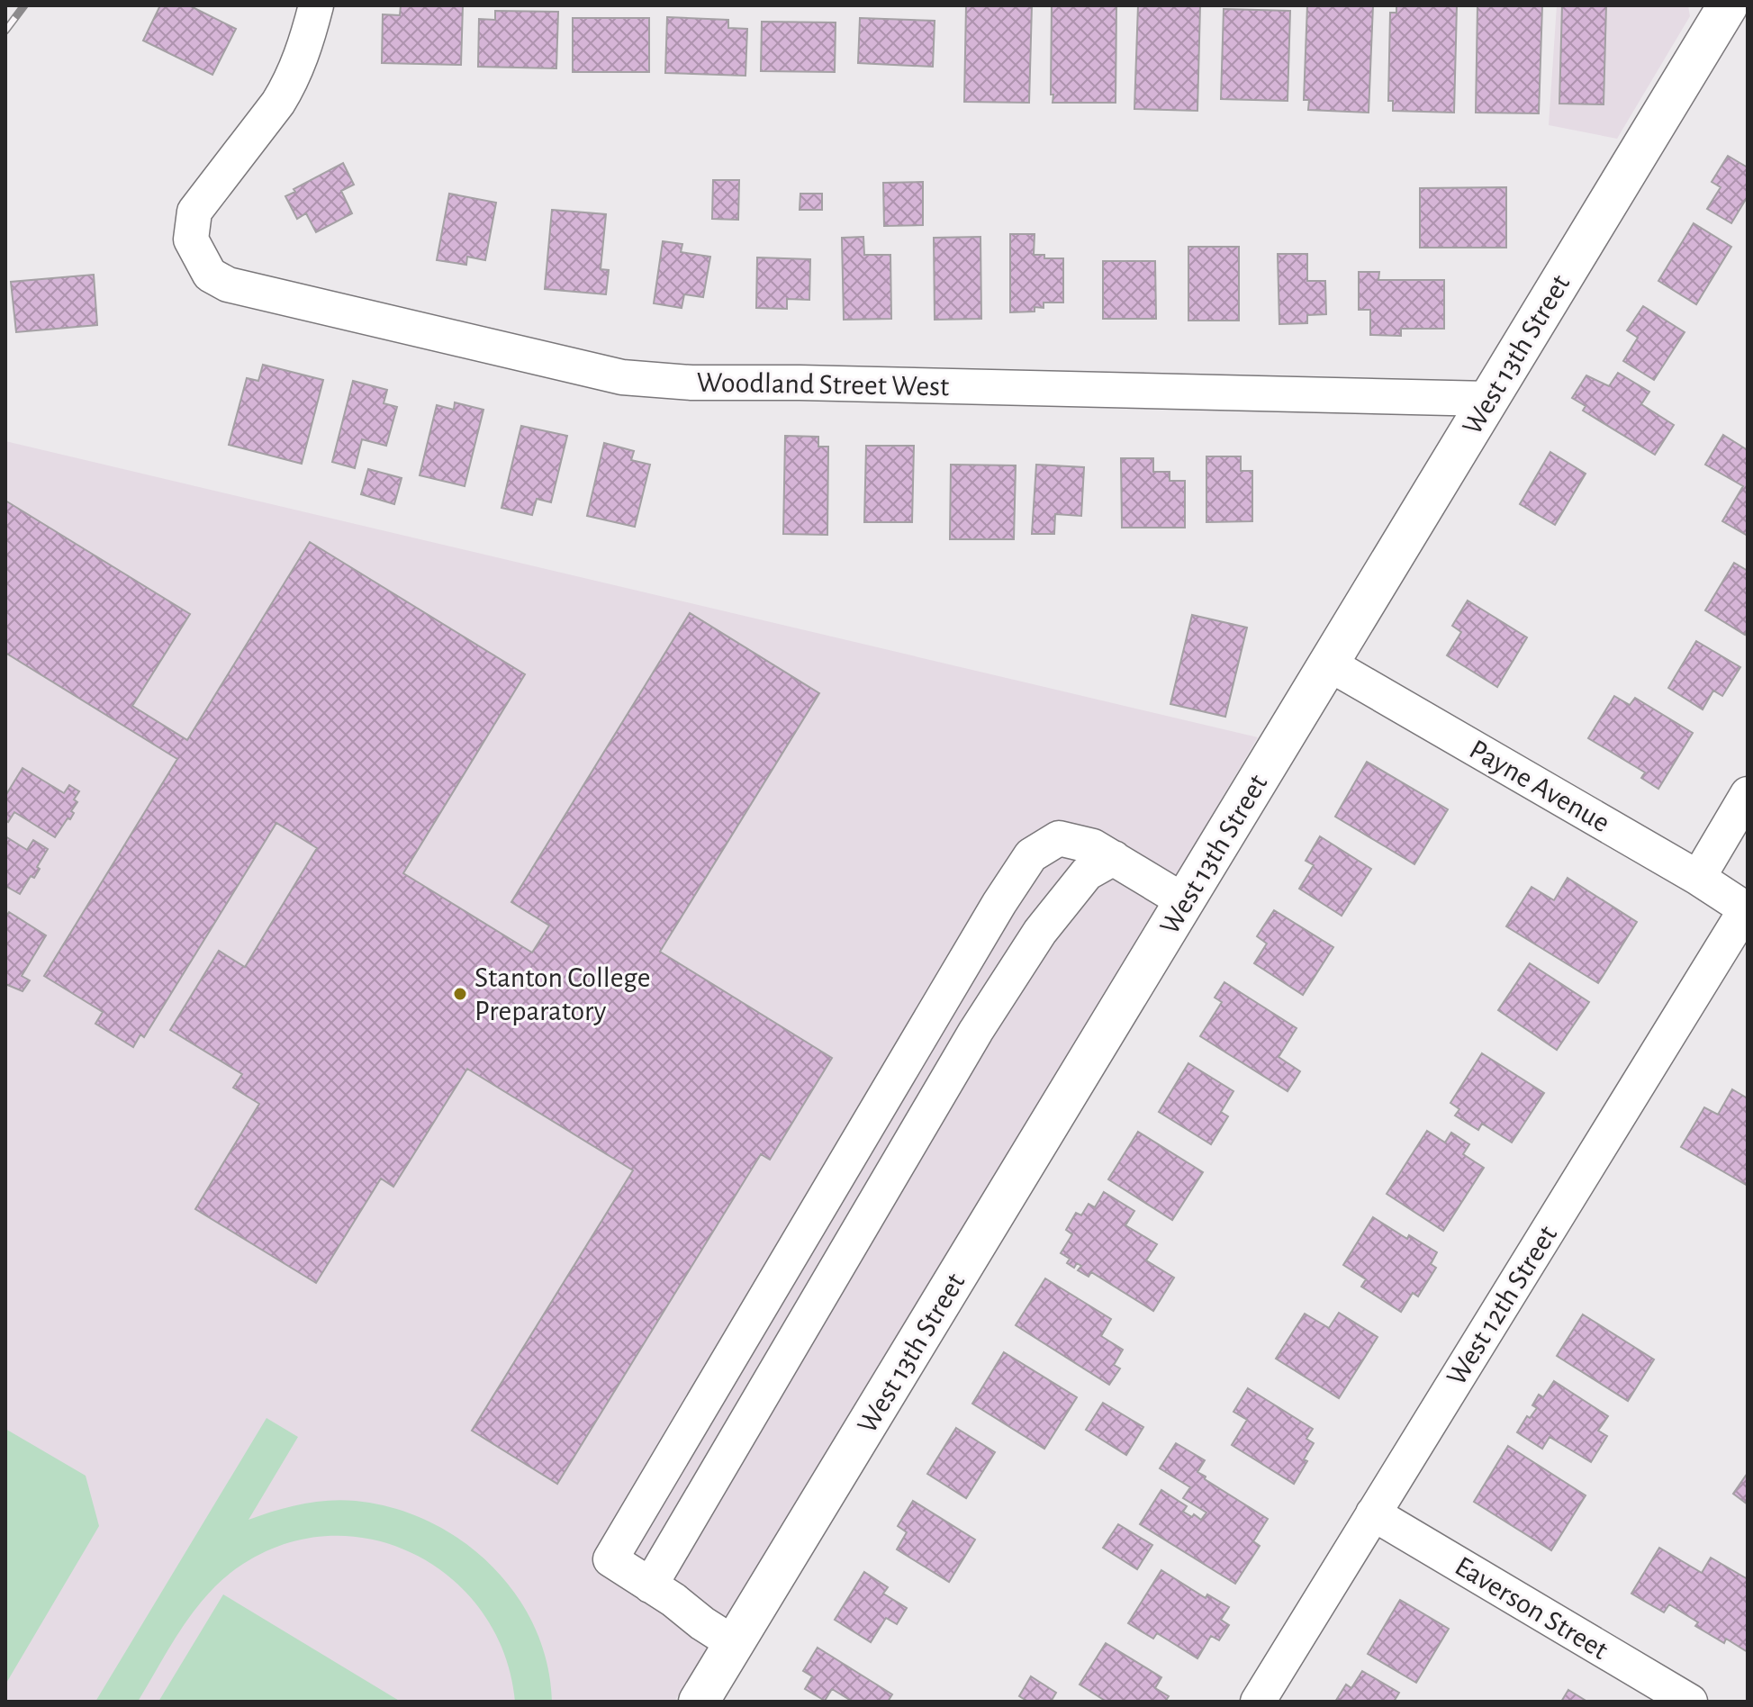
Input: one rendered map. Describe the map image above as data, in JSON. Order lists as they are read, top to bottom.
{
  "streets": {
    "street": [
      "West 13th Street",
      "Woodland Street West",
      "Payne Avenue",
      "West 12th Street",
      "Eaverson Street"
    ]
  },
  "crossings": [
    ["West 13th Street", "Woodland Street West"],
    ["West 13th Street", "Payne Avenue"],
    ["Payne Avenue", "West 12th Street"],
    ["West 12th Street", "Eaverson Street"]
  ],
  "places": ["Stanton College Preparatory"]
}
